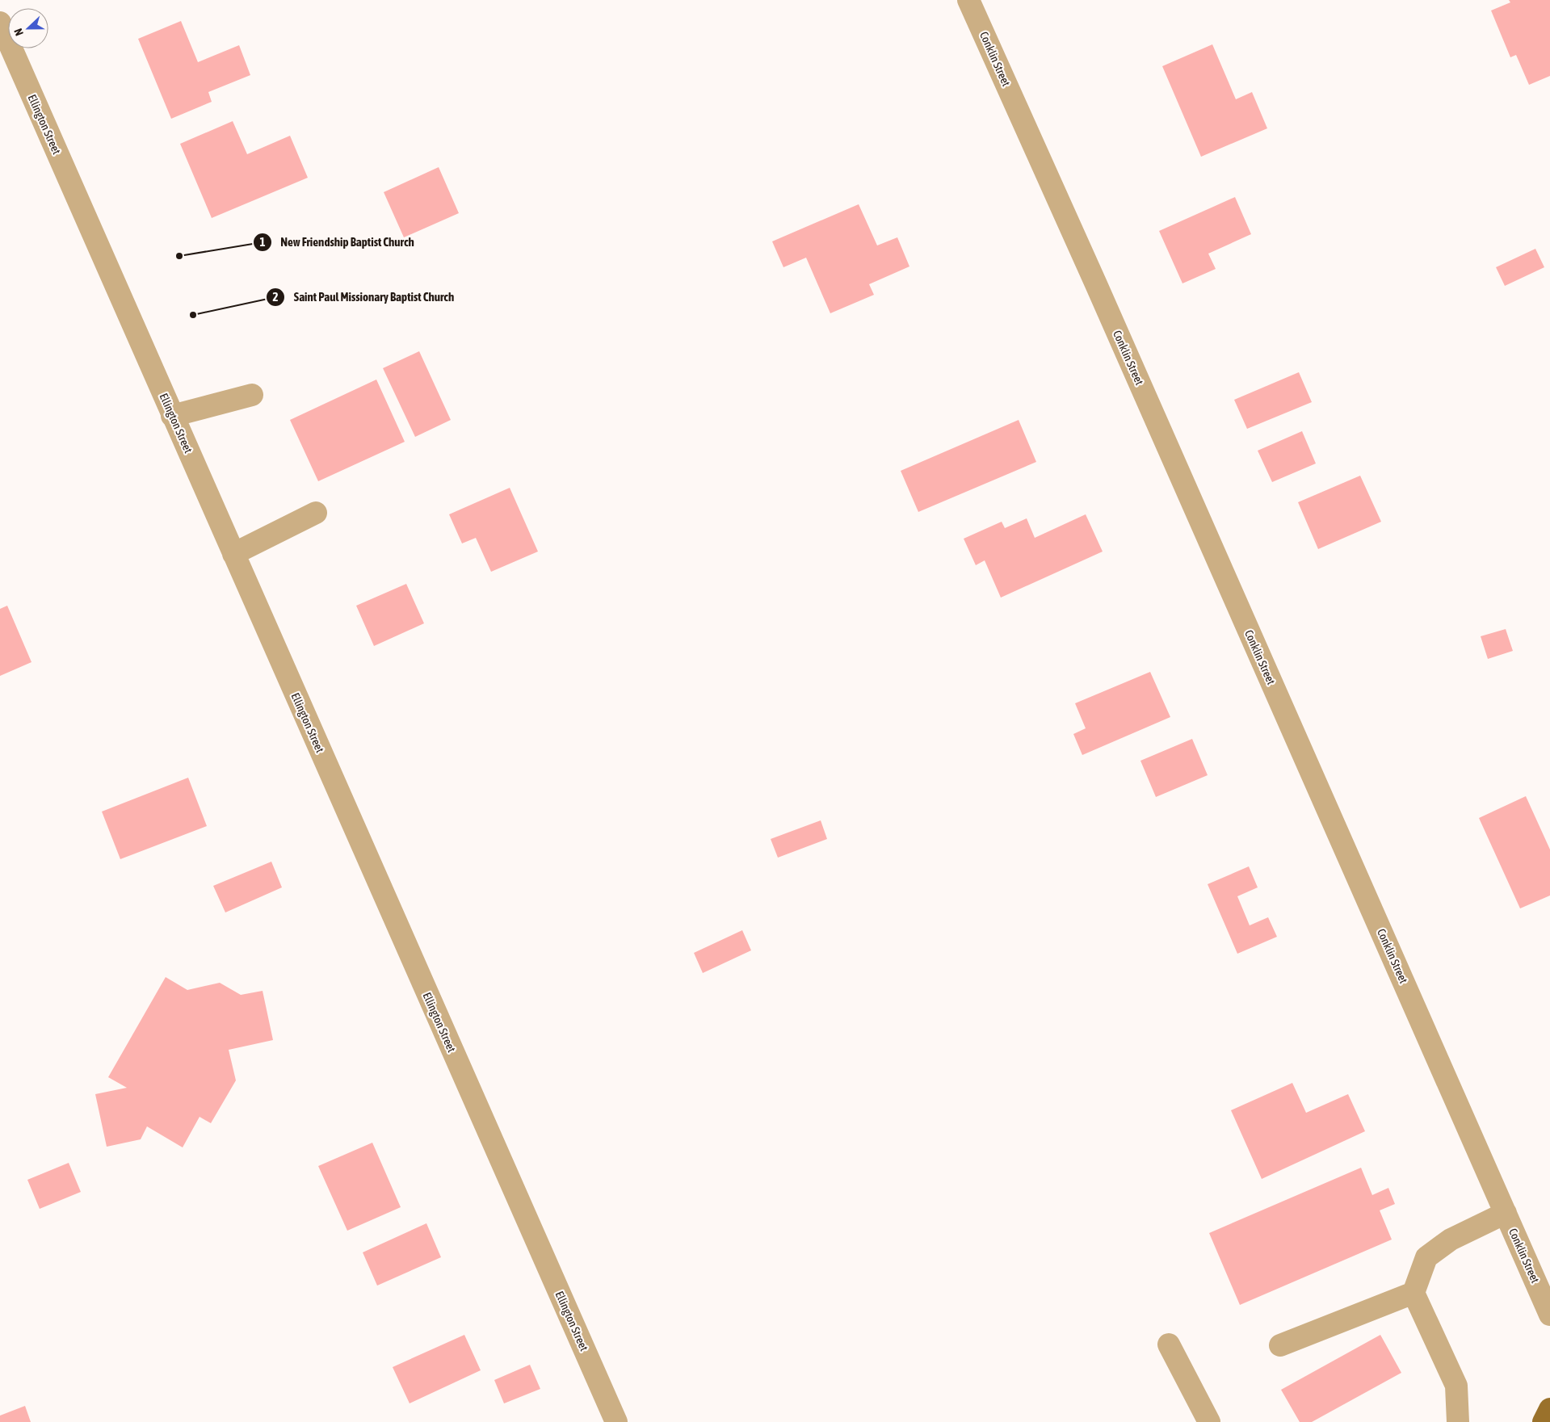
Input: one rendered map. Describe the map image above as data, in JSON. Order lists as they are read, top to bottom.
{
  "streets": {
    "street": ["Conklin Street", "Ellington Street"]
  },
  "places": ["New Friendship Baptist Church", "Saint Paul Missionary Baptist Church"],
  "north": "left"
}
